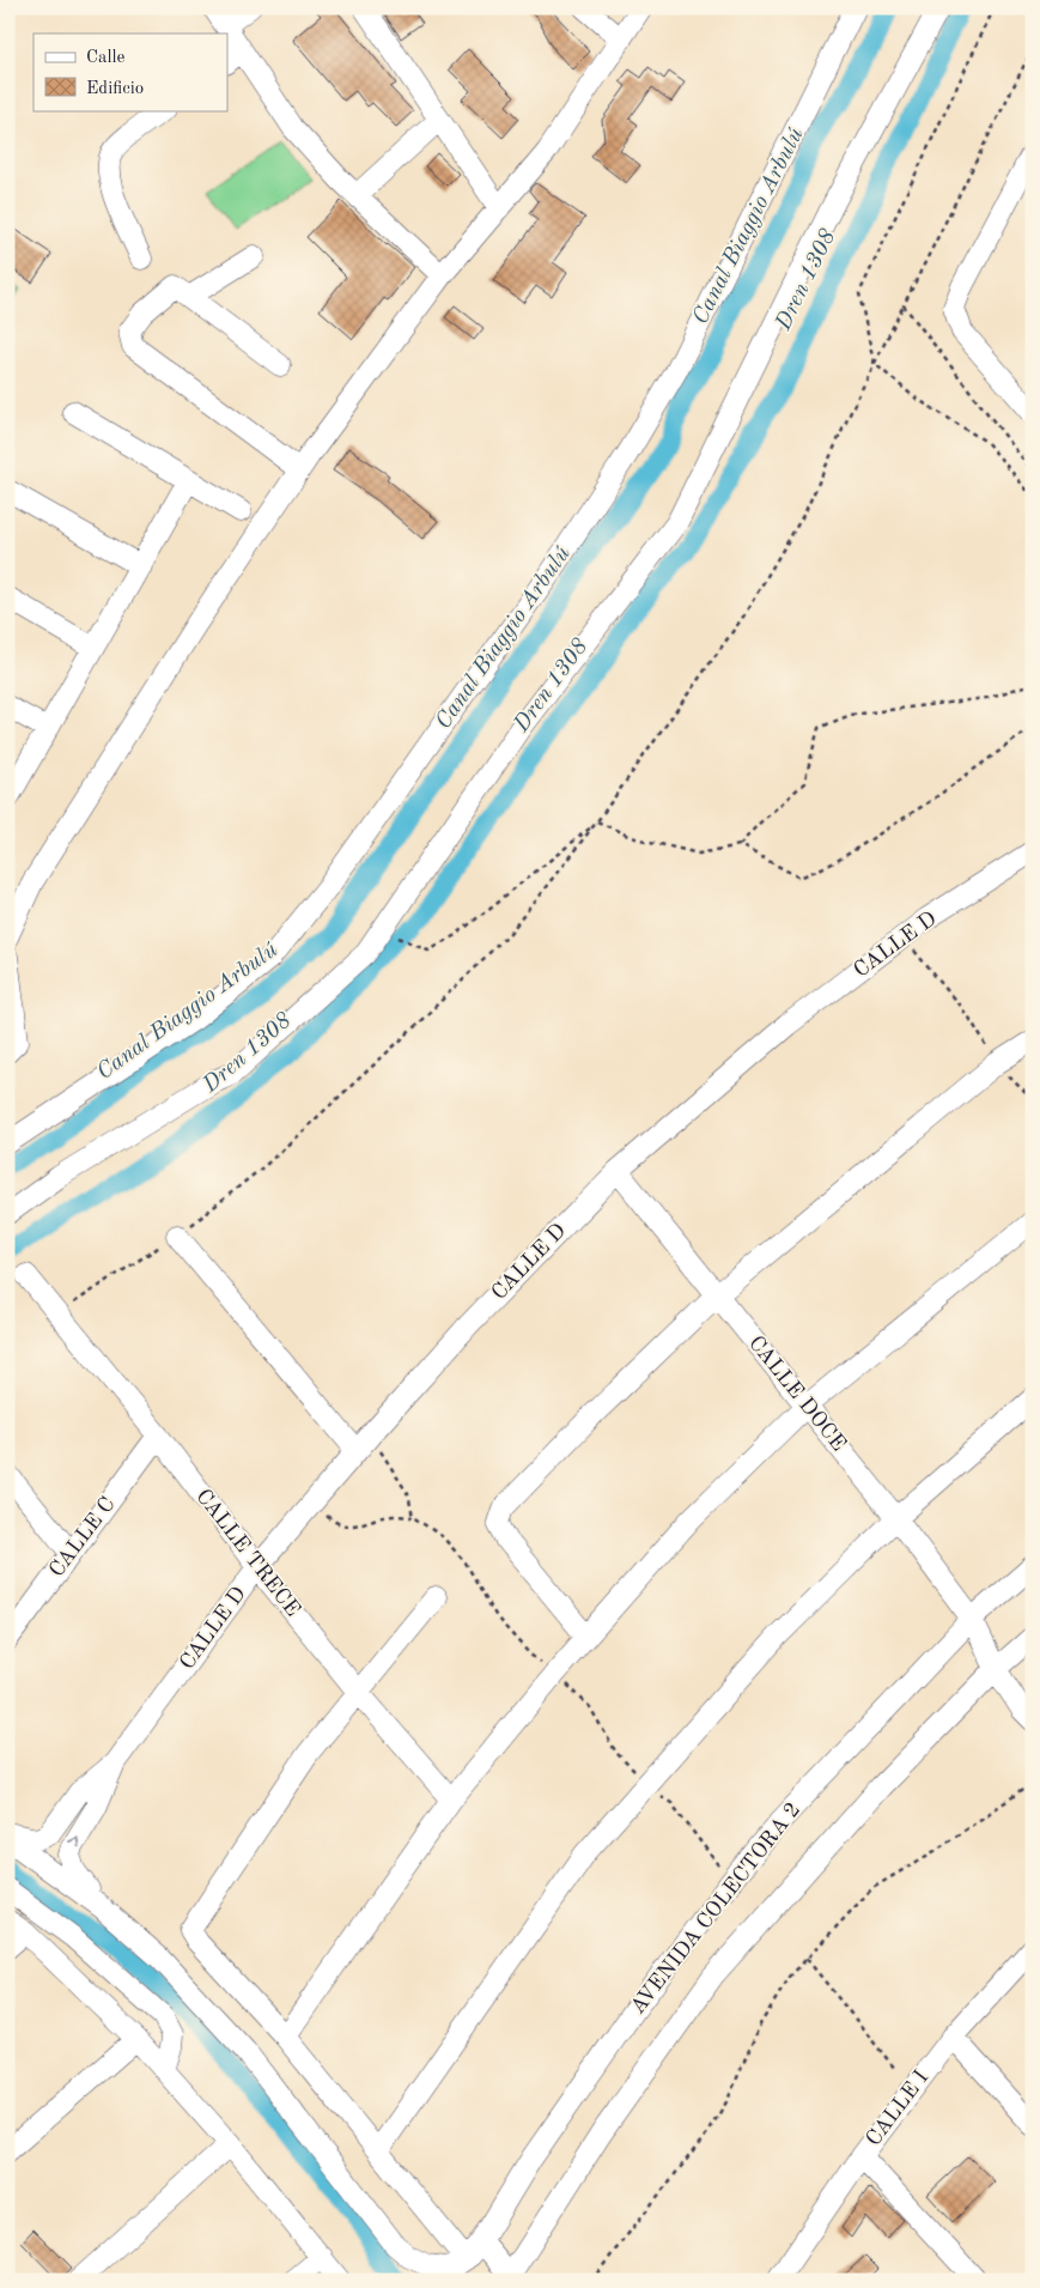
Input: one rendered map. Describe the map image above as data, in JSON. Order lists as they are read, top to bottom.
{
  "streets": {
    "street": [
      "CALLE D",
      "CALLE DOCE",
      "CALLE C",
      "CALLE TRECE",
      "AVENIDA COLECTORA 2",
      "CALLE I"
    ]
  },
  "crossings": [
    ["CALLE D", "CALLE DOCE"],
    ["CALLE D", "CALLE TRECE"],
    ["CALLE DOCE", "AVENIDA COLECTORA 2"],
    ["CALLE C", "CALLE TRECE"]
  ],
  "water": ["Canal Biaggio Arbulú", "Dren 1308"],
  "legend": ["Calle", "Edificio"]
}
